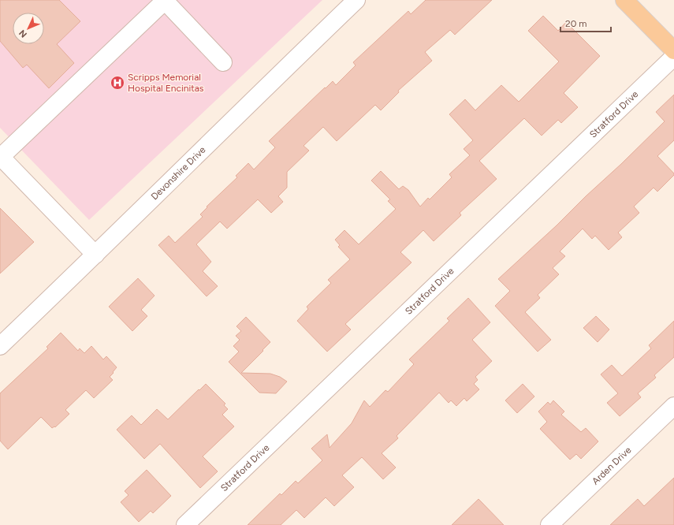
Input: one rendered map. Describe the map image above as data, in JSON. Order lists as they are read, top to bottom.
{
  "streets": {
    "street": ["Stratford Drive", "Devonshire Drive", "Arden Drive"]
  },
  "places": {
    "hospital": ["Scripps Memorial Hospital Encinitas"]
  },
  "scale_bar": "20 m",
  "north": "bottom left"
}
